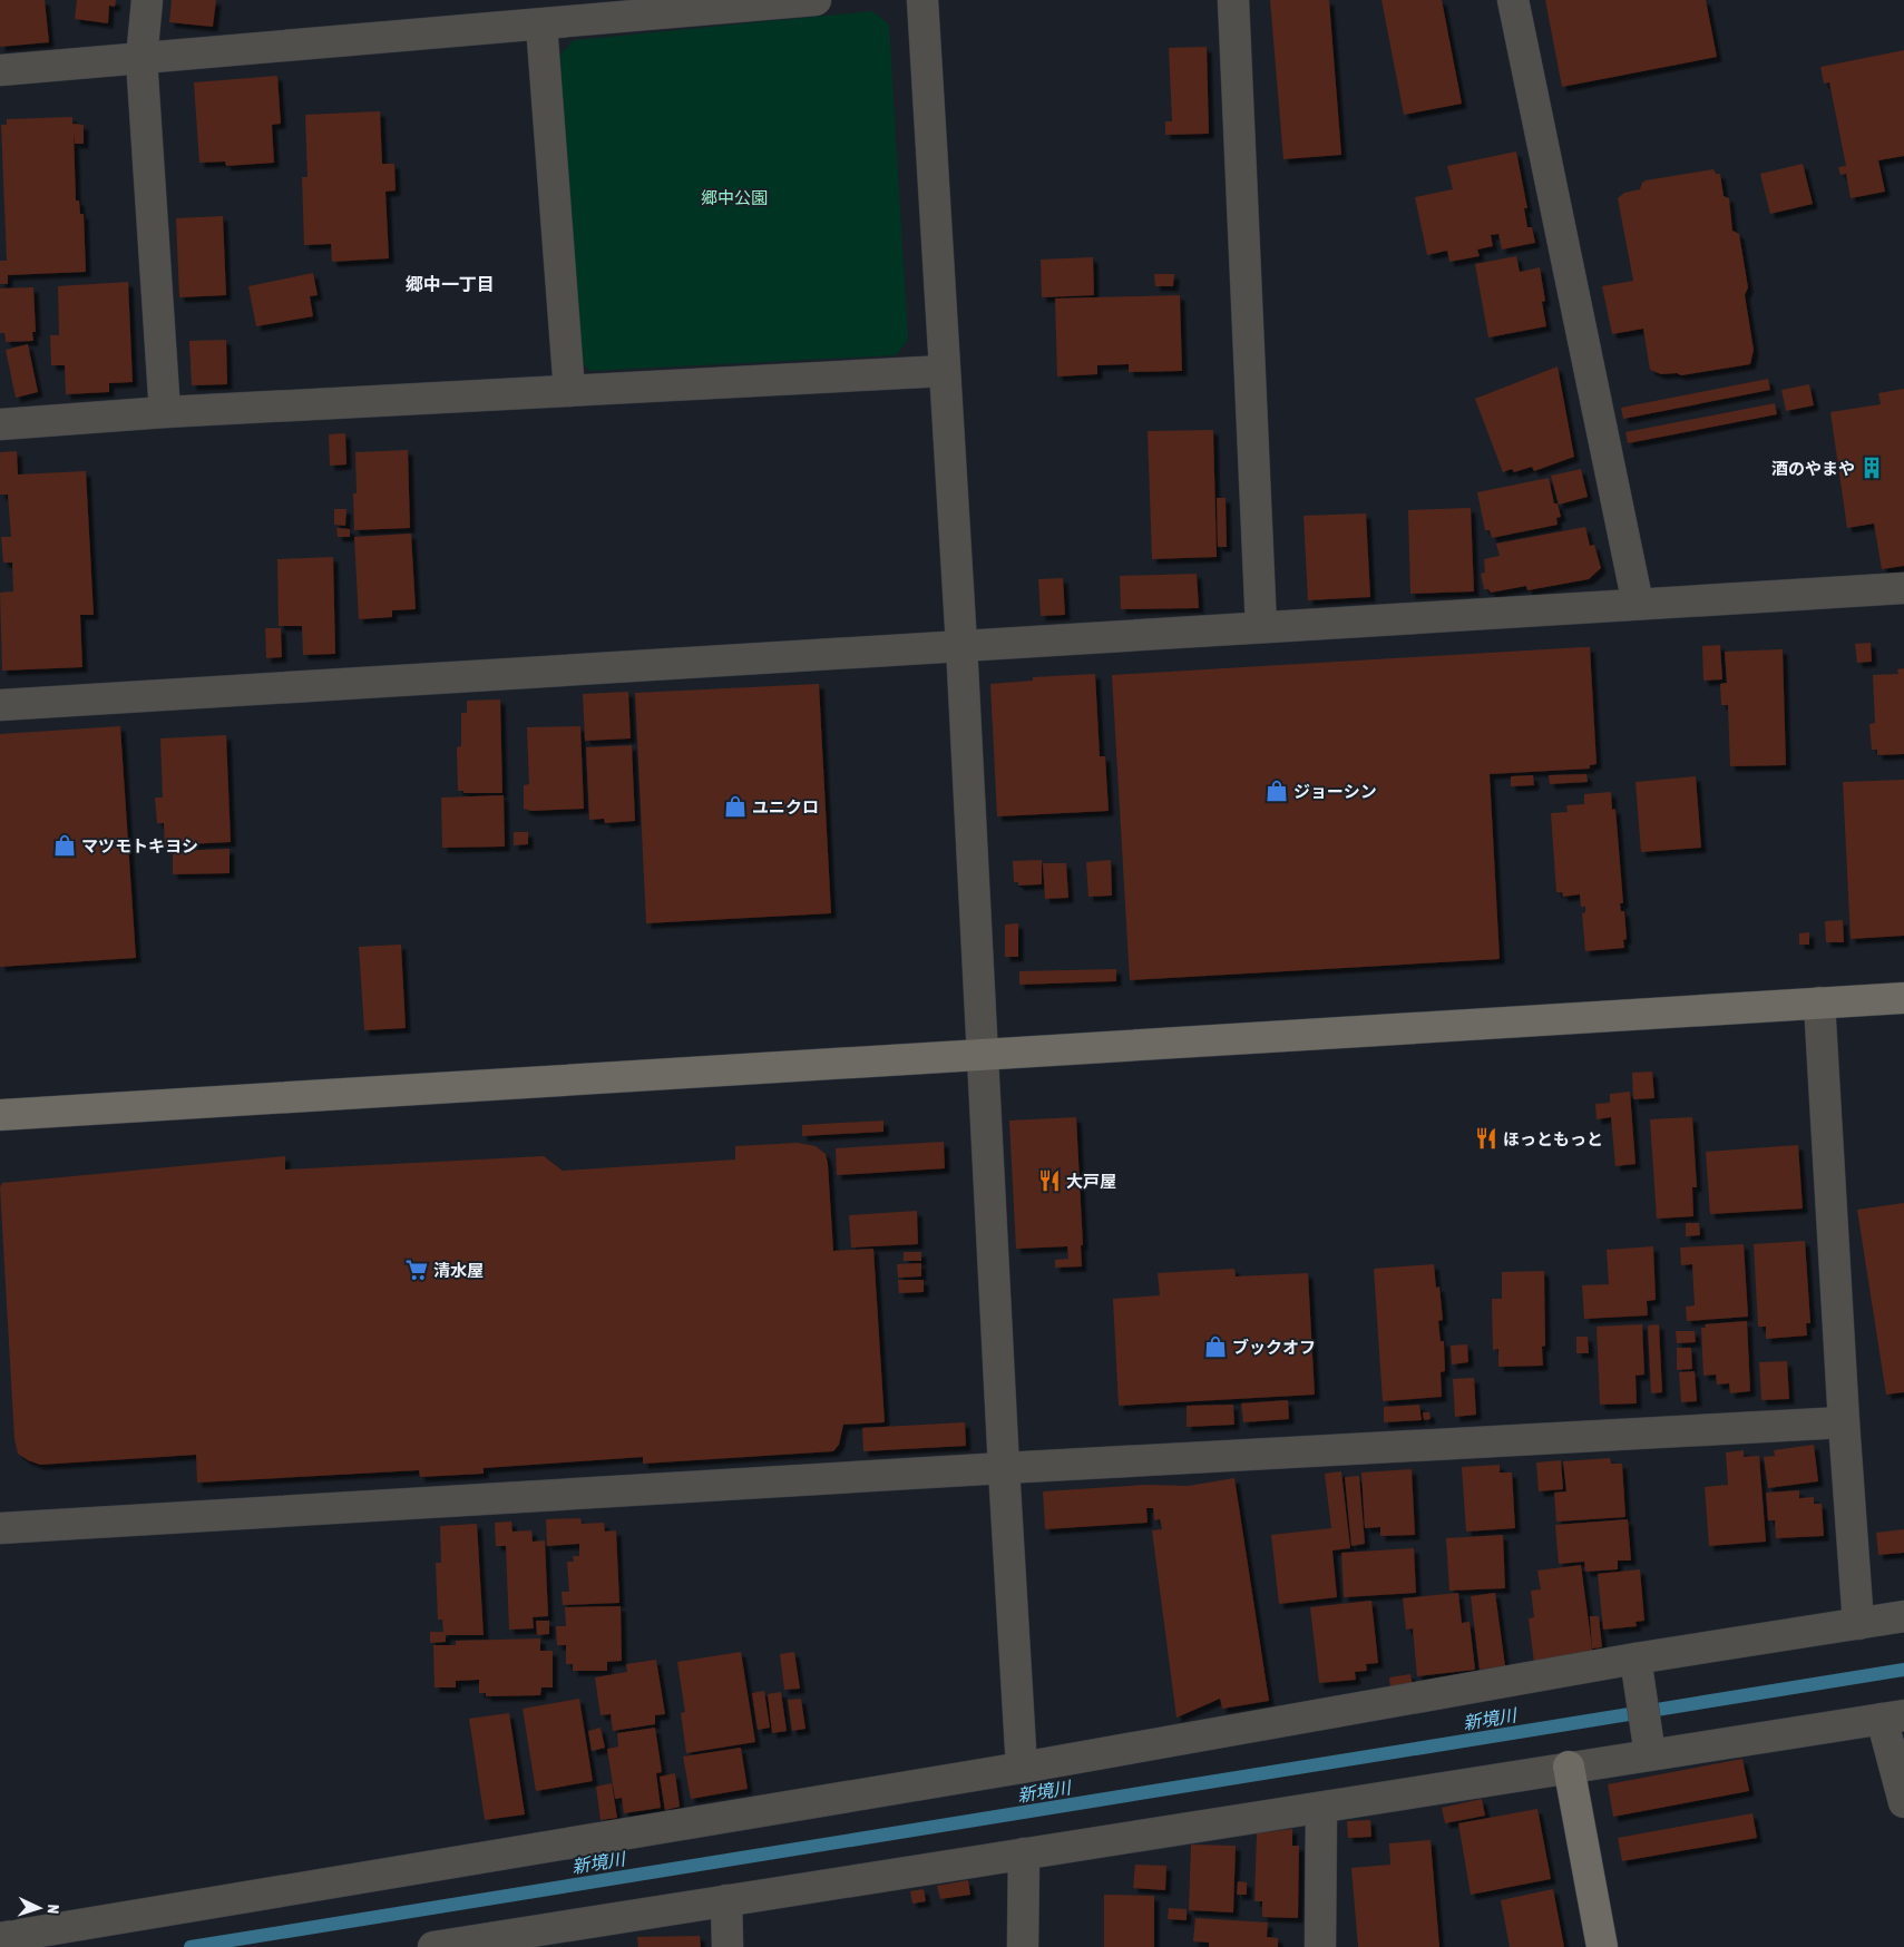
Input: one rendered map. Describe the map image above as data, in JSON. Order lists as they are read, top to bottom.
{
  "districts": ["郷中一丁目"],
  "water": ["新境川"],
  "parks": ["郷中公園"],
  "places": {
    "building": ["酒のやまや"],
    "shop": [
      "ジョーシン",
      "ユニクロ",
      "マツモトキヨシ",
      "ブックオフ"
    ],
    "restaurant": ["ほっともっと", "大戸屋"],
    "supermarket": ["清水屋"]
  },
  "north": "right"
}
